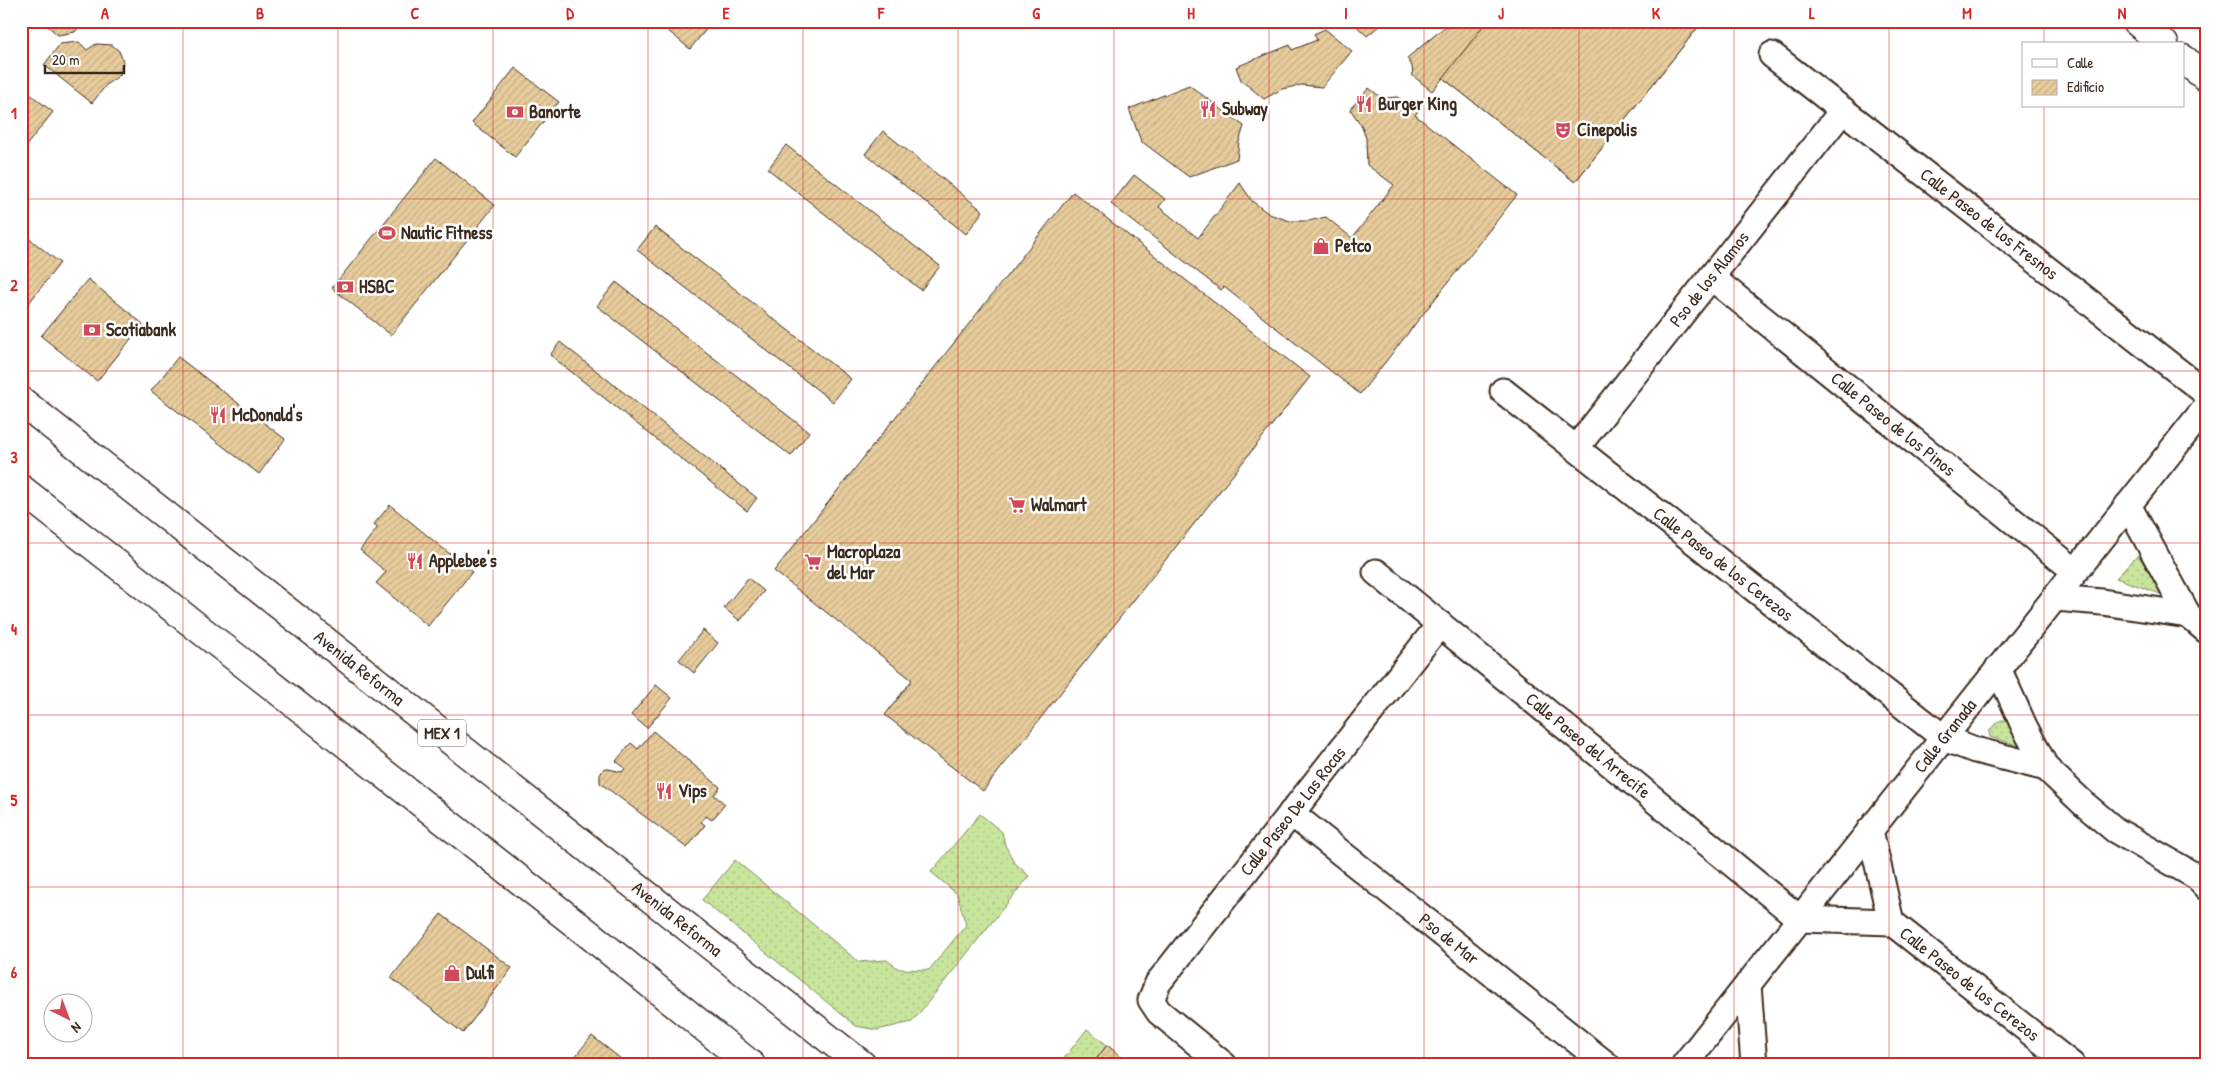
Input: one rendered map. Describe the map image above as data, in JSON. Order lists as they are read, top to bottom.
{
  "streets": {
    "main road": ["Avenida Reforma", "MEX 1"],
    "street": [
      "Calle Paseo de los Fresnos",
      "Pso de los Alamos",
      "Calle Paseo de los Pinos",
      "Calle Paseo de los Cerezos",
      "Calle Granada",
      "Calle Paseo del Arrecife",
      "Calle Paseo De Las Rocas",
      "Pso de Mar"
    ]
  },
  "crossings": [
    ["Calle Paseo de los Fresnos", "Pso de los Alamos"],
    ["Pso de los Alamos", "Calle Paseo de los Pinos"],
    ["Pso de los Alamos", "Calle Paseo de los Cerezos"],
    ["Calle Paseo de los Pinos", "Calle Granada"],
    ["Calle Paseo de los Cerezos", "Calle Granada"],
    ["Calle Granada", "Calle Paseo del Arrecife"],
    ["Calle Paseo del Arrecife", "Calle Paseo De Las Rocas"],
    ["Calle Paseo De Las Rocas", "Pso de Mar"]
  ],
  "places": {
    "restaurant": [
      "Burger King",
      "Subway",
      "McDonald's",
      "Applebee's",
      "Vips"
    ],
    "bank": ["Banorte", "HSBC", "Scotiabank"],
    "theatre": ["Cinepolis"],
    "sports": ["Nautic Fitness"],
    "shop": ["Petco", "Dulfi"],
    "supermarket": ["Walmart", "Macroplaza del Mar"]
  },
  "legend": ["Calle", "Edificio"],
  "scale_bar": "20 m",
  "north": "bottom right",
  "grid": {
    "columns": [
      "A",
      "B",
      "C",
      "D",
      "E",
      "F",
      "G",
      "H",
      "I",
      "J",
      "K",
      "L",
      "M",
      "N"
    ],
    "rows": [
      "1",
      "2",
      "3",
      "4",
      "5",
      "6"
    ]
  }
}
